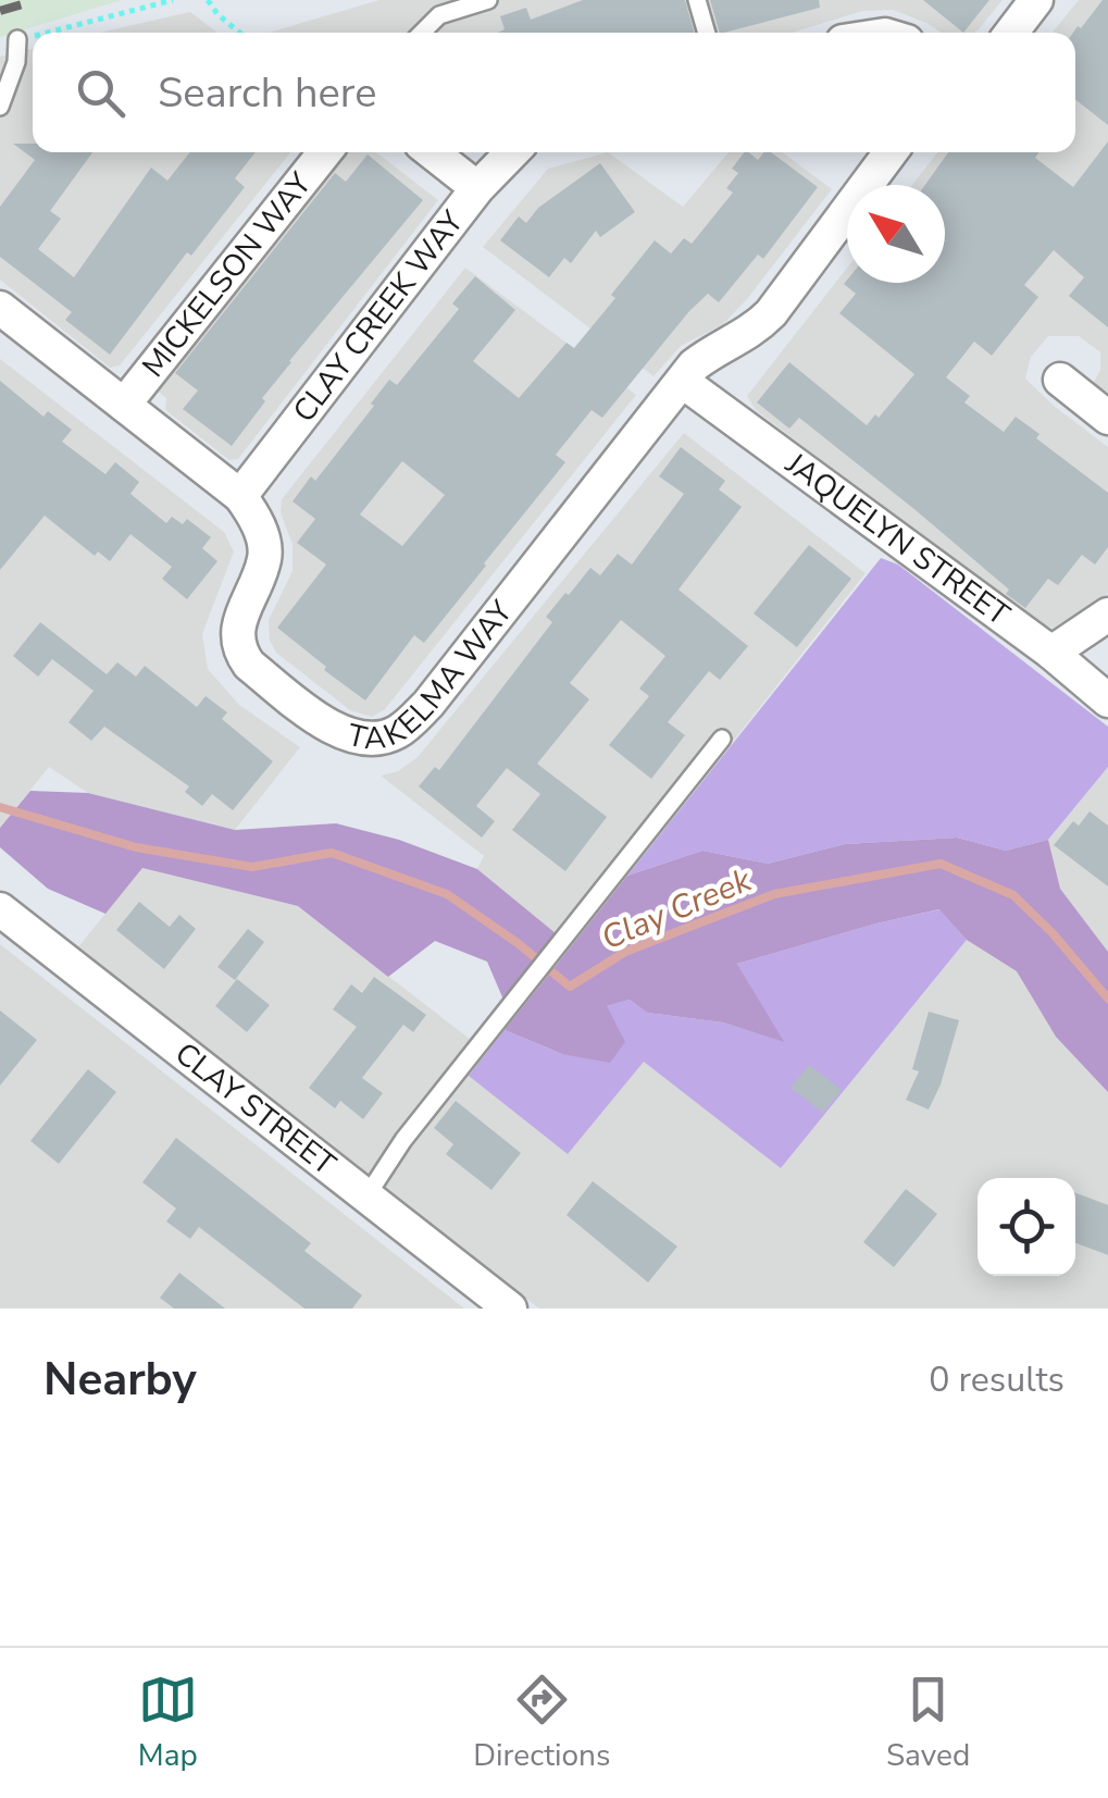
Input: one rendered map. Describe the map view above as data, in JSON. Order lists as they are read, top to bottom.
{
  "streets": {
    "street": [
      "MICKELSON WAY",
      "CLAY CREEK WAY",
      "JAQUELYN STREET",
      "TAKELMA WAY",
      "CLAY STREET"
    ]
  },
  "crossings": [
    ["MICKELSON WAY", "TAKELMA WAY"],
    ["CLAY CREEK WAY", "TAKELMA WAY"],
    ["JAQUELYN STREET", "TAKELMA WAY"]
  ],
  "water": ["Clay Creek"],
  "north": "top left",
  "page": {
    "search": "Search here",
    "heading": ["Nearby", "0 results"],
    "nav": ["Map", "Directions", "Saved"]
  }
}
